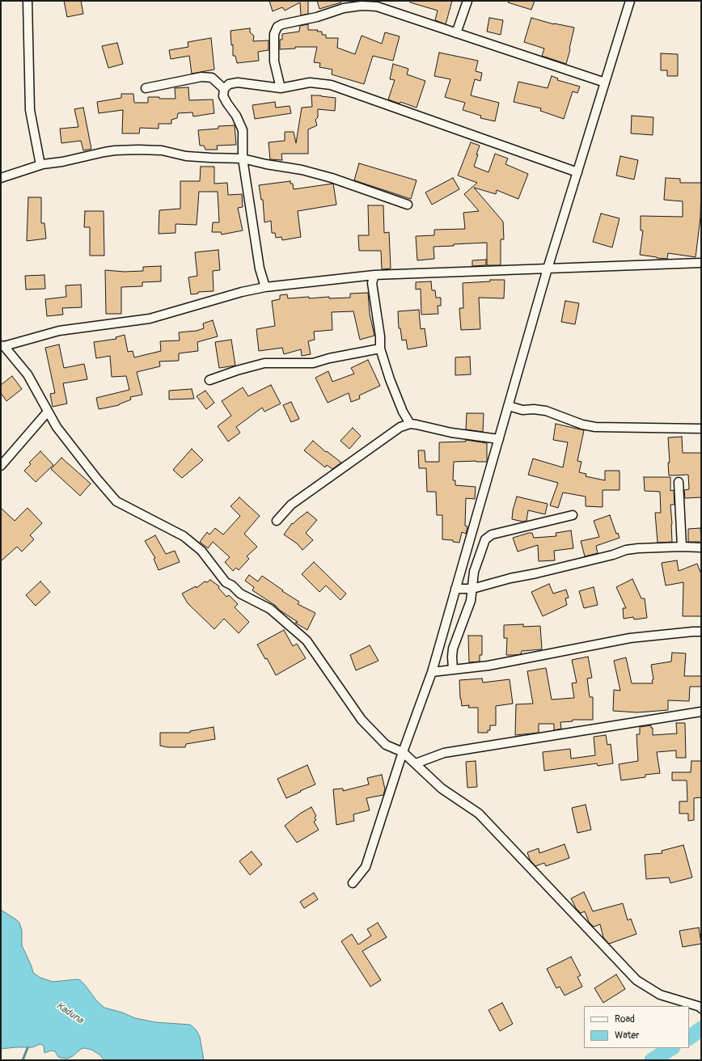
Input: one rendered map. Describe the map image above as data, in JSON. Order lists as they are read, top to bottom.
{
  "water": ["Kaduna"],
  "legend": ["Road", "Water"]
}
